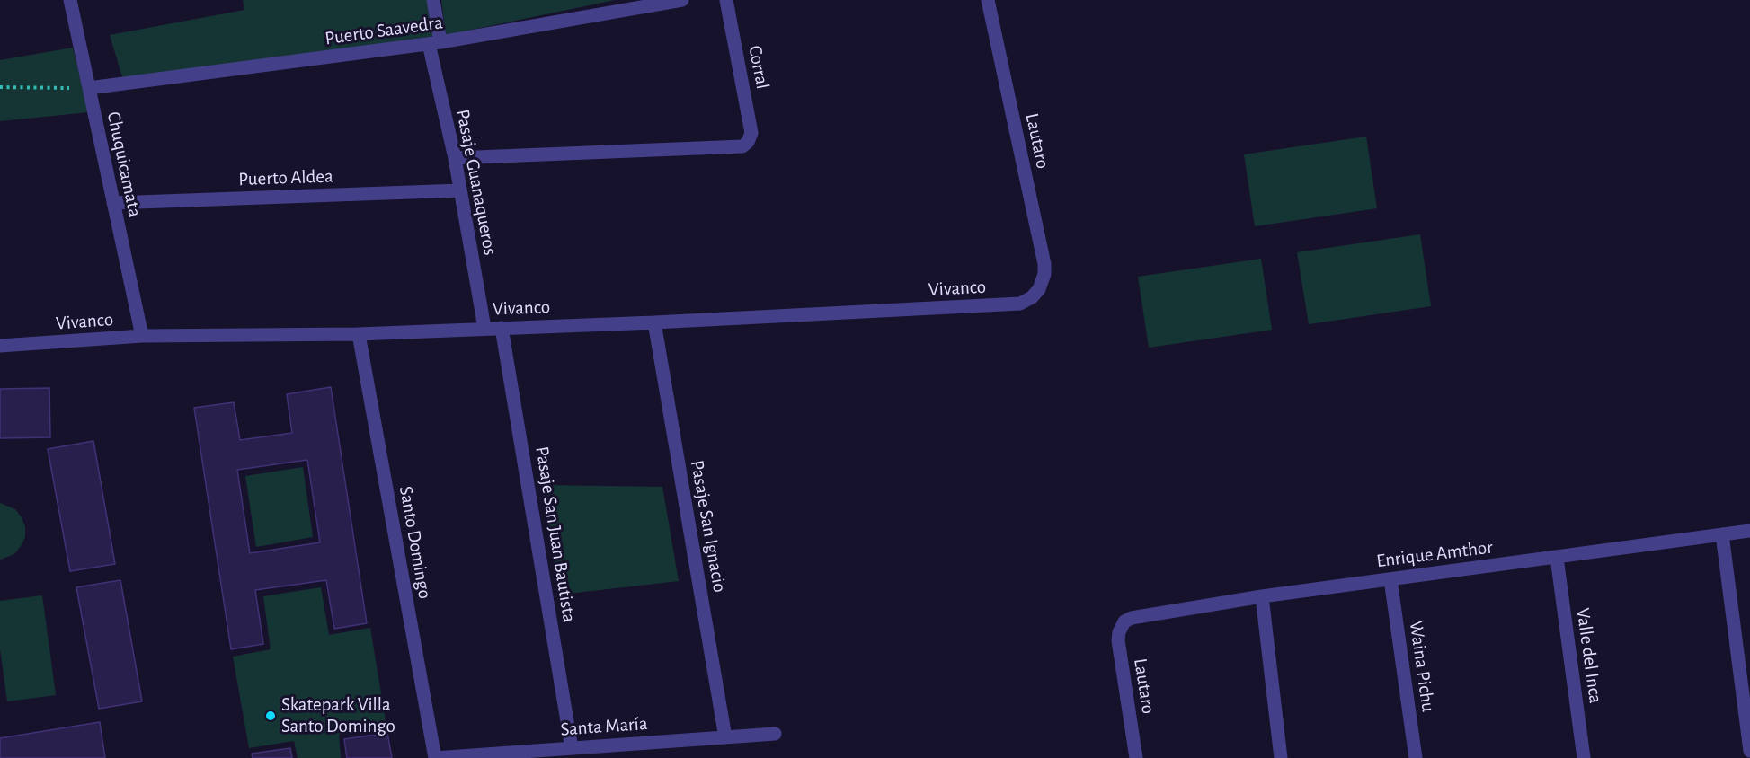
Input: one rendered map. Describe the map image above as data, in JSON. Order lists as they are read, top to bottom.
{
  "streets": {
    "street": [
      "Puerto Saavedra",
      "Corral",
      "Lautaro",
      "Chuquicamata",
      "Puerto Aldea",
      "Pasaje Guanaqueros",
      "Vivanco",
      "Pasaje San Ignacio",
      "Pasaje San Juan Bautista",
      "Santo Domingo",
      "Enrique Amthor",
      "Valle del Inca",
      "Waina Pichu",
      "Santa María"
    ]
  },
  "crossings": [
    ["Puerto Saavedra", "Chuquicamata"],
    ["Puerto Saavedra", "Pasaje Guanaqueros"],
    ["Corral", "Pasaje Guanaqueros"],
    ["Lautaro", "Vivanco"],
    ["Lautaro", "Enrique Amthor"],
    ["Chuquicamata", "Puerto Aldea"],
    ["Chuquicamata", "Vivanco"],
    ["Puerto Aldea", "Pasaje Guanaqueros"],
    ["Pasaje Guanaqueros", "Vivanco"],
    ["Vivanco", "Pasaje San Ignacio"],
    ["Vivanco", "Pasaje San Juan Bautista"],
    ["Vivanco", "Santo Domingo"],
    ["Pasaje San Ignacio", "Santa María"],
    ["Pasaje San Juan Bautista", "Santa María"],
    ["Santo Domingo", "Santa María"],
    ["Enrique Amthor", "Valle del Inca"],
    ["Enrique Amthor", "Waina Pichu"]
  ],
  "places": ["Skatepark Villa Santo Domingo"]
}
